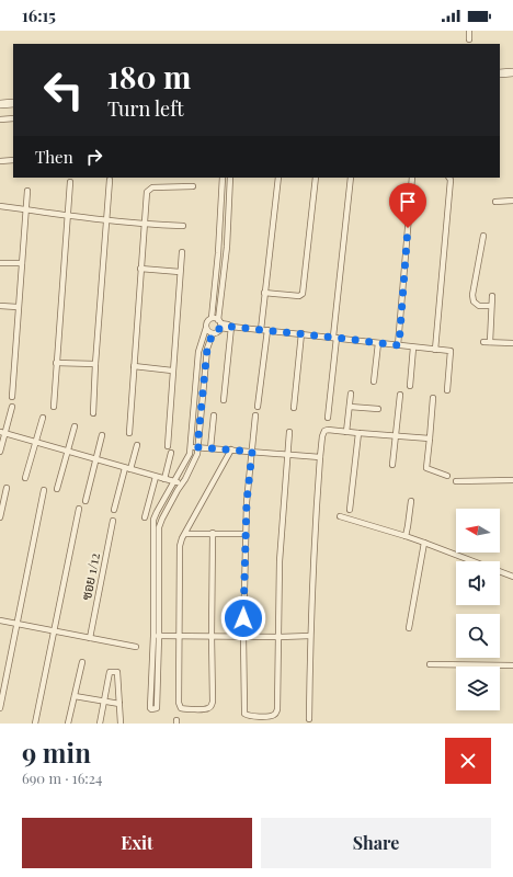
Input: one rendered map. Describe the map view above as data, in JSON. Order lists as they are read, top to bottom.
{
  "streets": {
    "street": ["ซอย 1/12"]
  },
  "north": "left",
  "page": {
    "status": "16:15",
    "turn": ["180 m", "Turn left"],
    "then": "Then",
    "heading": ["9 min", "690 m · 16:24"],
    "buttons": ["Exit", "Share"]
  }
}
